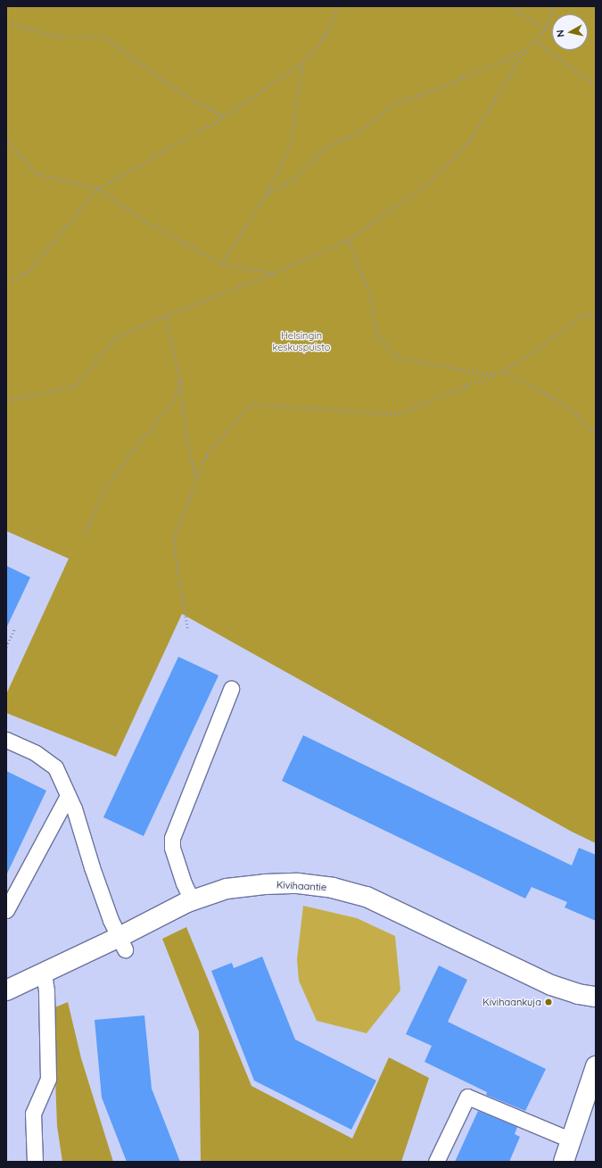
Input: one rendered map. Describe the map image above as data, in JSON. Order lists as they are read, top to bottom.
{
  "streets": {
    "street": ["Kivihaantie"]
  },
  "parks": ["Helsingin keskuspuisto"],
  "places": ["Kivihaankuja"],
  "north": "left"
}
